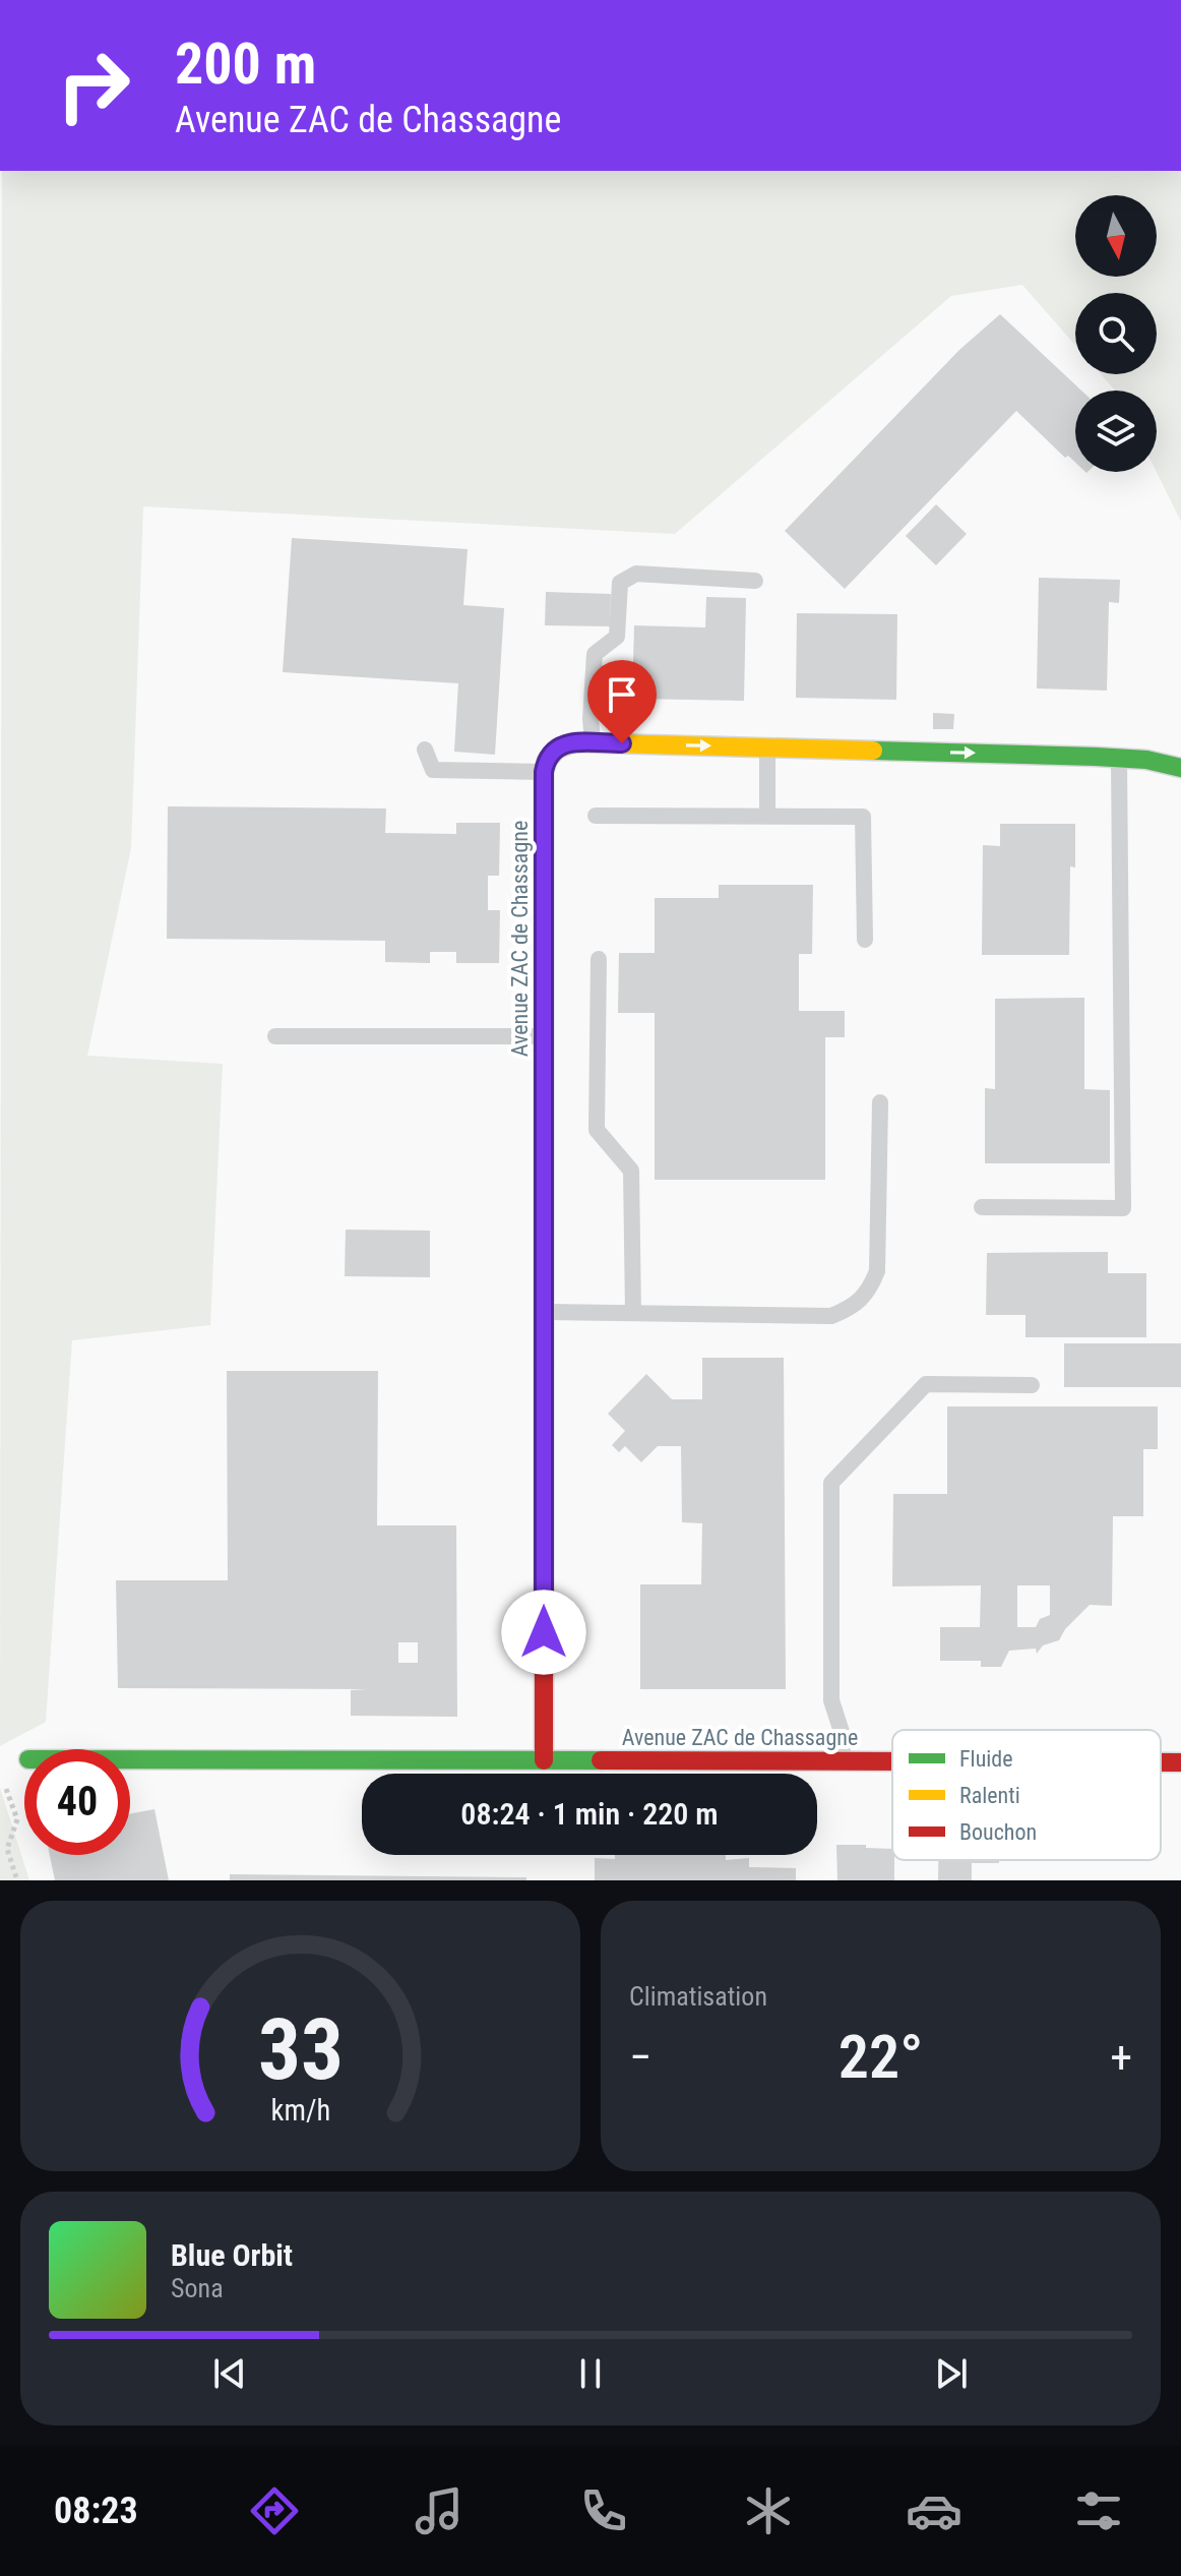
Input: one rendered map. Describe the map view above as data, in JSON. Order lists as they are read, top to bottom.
{
  "streets": {
    "street": ["Avenue ZAC de Chassagne"]
  },
  "legend": ["Fluide", "Ralenti", "Bouchon"],
  "north": "bottom",
  "page": {
    "turn": ["200 m", "Avenue ZAC de Chassagne"],
    "limit": "40",
    "trip": "08:24 · 1 min · 220 m",
    "tile": "Climatisation",
    "heat": ["−", "22°", "+"],
    "song": ["Blue Orbit", "Sona"],
    "tabs": "08:23",
    "gauge": ["33", "km/h"]
  }
}
